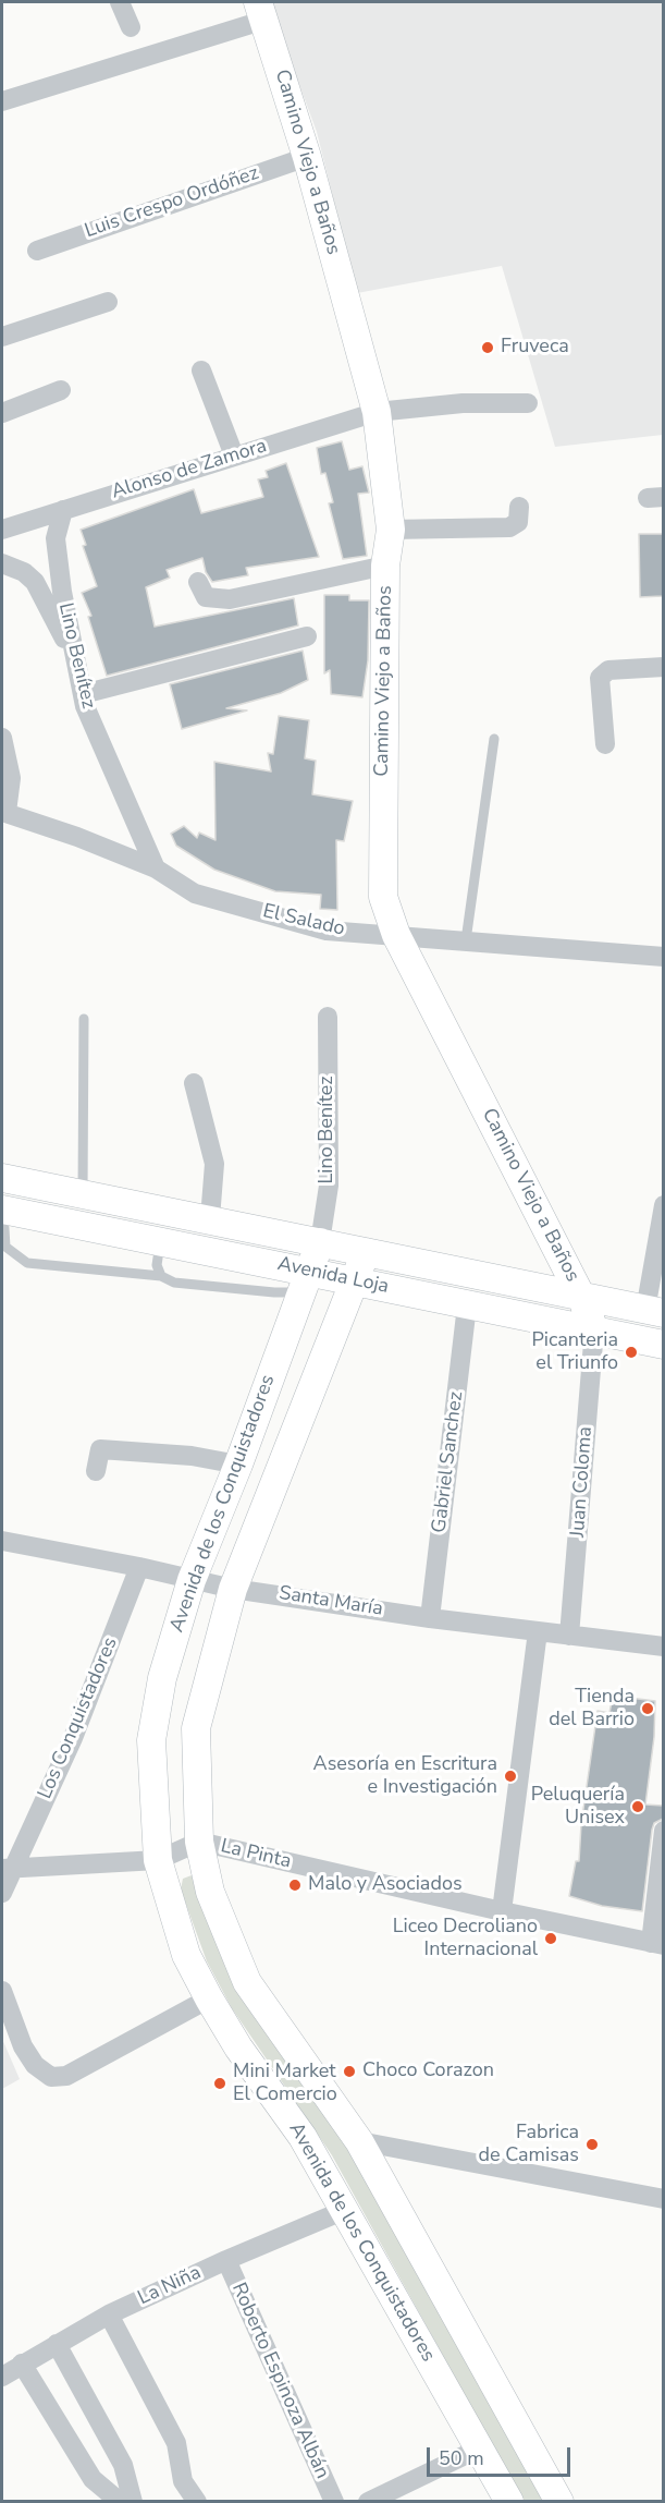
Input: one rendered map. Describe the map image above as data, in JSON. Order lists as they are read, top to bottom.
{
  "streets": {
    "main road": ["Camino Viejo a Baños", "Avenida Loja", "Avenida de los Conquistadores"],
    "street": [
      "Luis Crespo Ordóñez",
      "Alonso de Zamora",
      "Lino Benítez",
      "El Salado",
      "Gabriel Sanchez",
      "Juan Coloma",
      "Santa María",
      "Los Conquistadores",
      "La Pinta",
      "La Niña",
      "Roberto Espinoza Albán"
    ]
  },
  "crossings": [
    ["Camino Viejo a Baños", "Luis Crespo Ordóñez"],
    ["Camino Viejo a Baños", "Alonso de Zamora"],
    ["Camino Viejo a Baños", "El Salado"],
    ["Camino Viejo a Baños", "Avenida Loja"],
    ["Camino Viejo a Baños", "Juan Coloma"],
    ["Alonso de Zamora", "Lino Benítez"],
    ["Lino Benítez", "El Salado"],
    ["Lino Benítez", "Avenida Loja"],
    ["Lino Benítez", "Avenida de los Conquistadores"],
    ["Avenida Loja", "Gabriel Sanchez"],
    ["Avenida Loja", "Juan Coloma"],
    ["Avenida Loja", "Avenida de los Conquistadores"],
    ["Gabriel Sanchez", "Santa María"],
    ["Juan Coloma", "Santa María"],
    ["Avenida de los Conquistadores", "Santa María"],
    ["Avenida de los Conquistadores", "La Pinta"],
    ["Avenida de los Conquistadores", "La Niña"],
    ["Santa María", "Los Conquistadores"],
    ["Los Conquistadores", "La Pinta"],
    ["La Niña", "Roberto Espinoza Albán"]
  ],
  "places": [
    "Fruveca",
    "Picanteria el Triunfo",
    "Tienda del Barrio",
    "Asesoría en Escritura e Investigación",
    "Peluquería Unisex",
    "Malo y Asociados",
    "Liceo Decroliano Internacional",
    "Choco Corazon",
    "Mini Market El Comercio",
    "Fabrica de Camisas"
  ],
  "scale_bar": "50 m"
}
